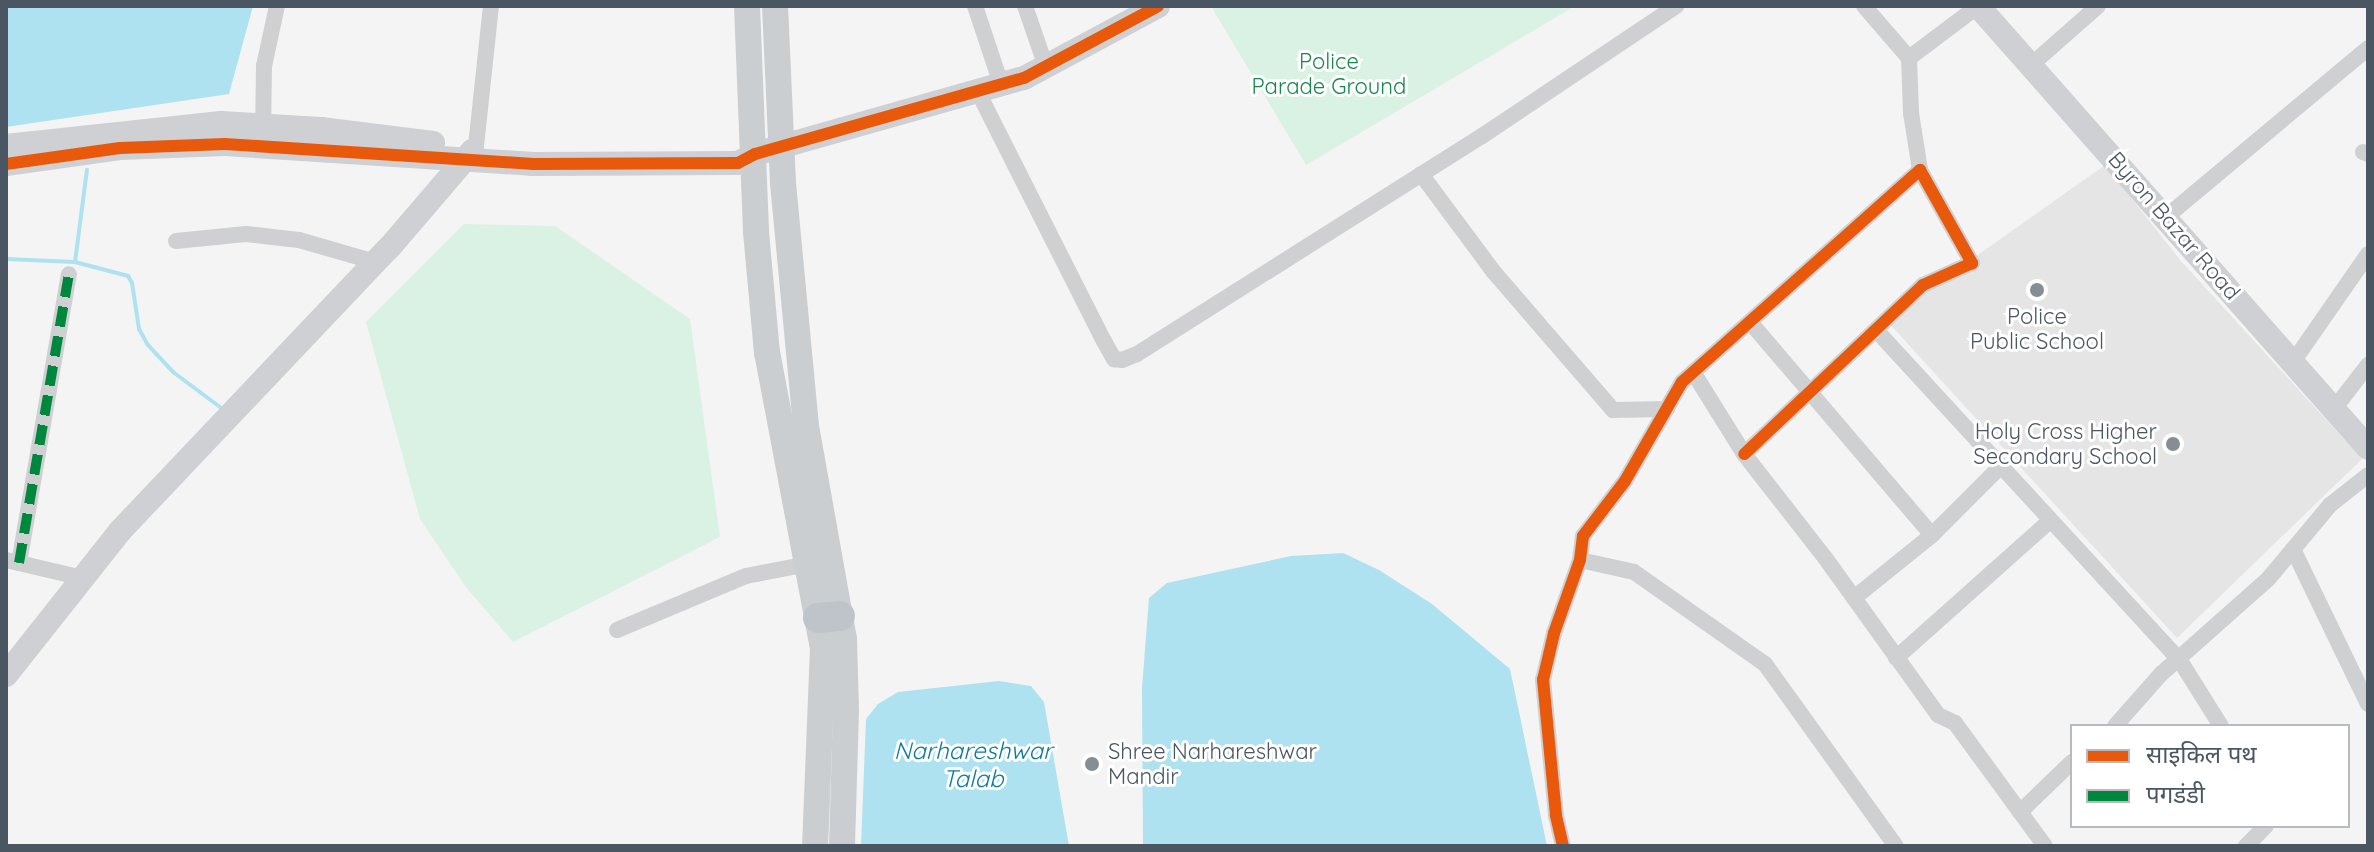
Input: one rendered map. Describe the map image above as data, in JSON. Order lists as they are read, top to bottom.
{
  "streets": {
    "street": ["Byron Bazar Road"]
  },
  "water": ["Narhareshwar Talab"],
  "parks": ["Police Parade Ground"],
  "places": ["Police Public School", "Holy Cross Higher Secondary School", "Shree Narhareshwar Mandir"],
  "legend": ["साइकिल पथ", "पगडंडी"]
}
